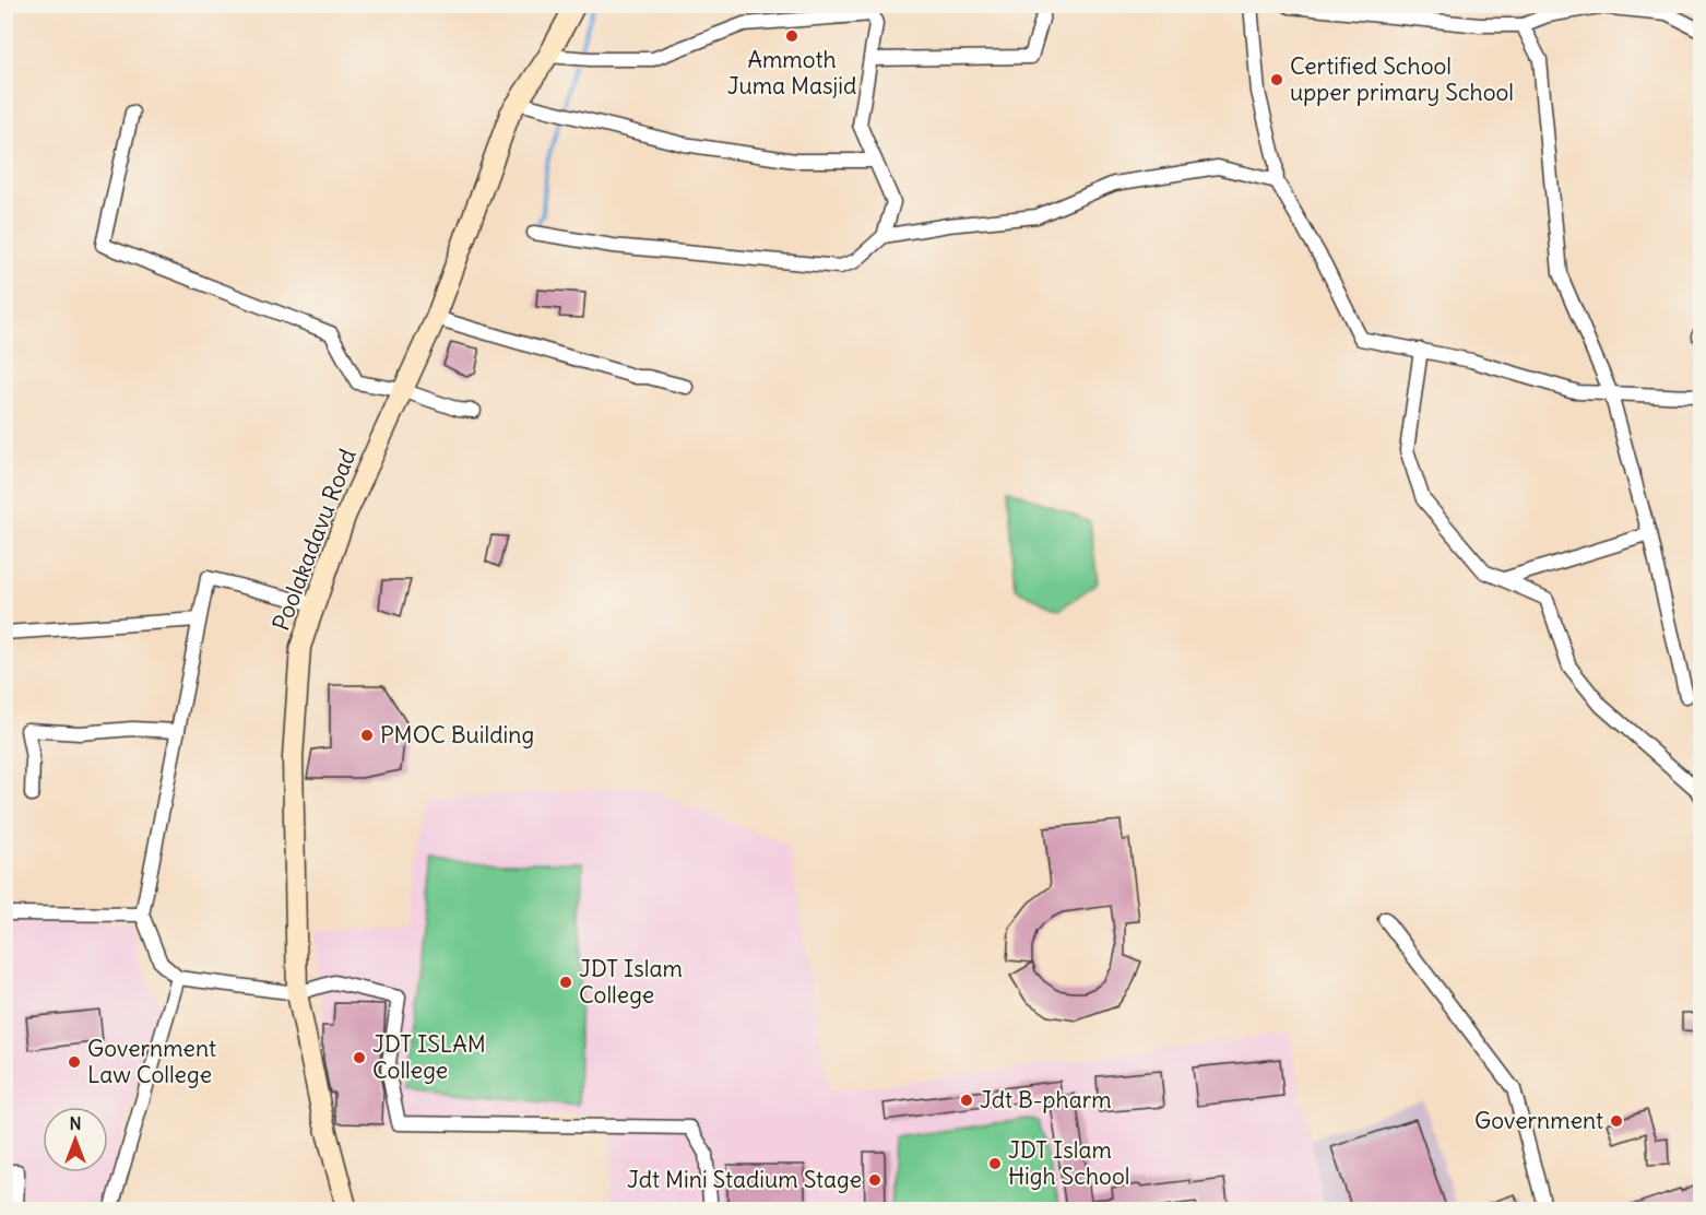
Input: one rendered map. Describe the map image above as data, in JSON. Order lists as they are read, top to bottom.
{
  "streets": {
    "street": ["Poolakadavu Road"]
  },
  "places": [
    "Ammoth Juma Masjid",
    "Certified School upper primary School",
    "PMOC Building",
    "JDT Islam College",
    "JDT ISLAM College",
    "Government Law College",
    "Jdt B-pharm",
    "Government",
    "JDT Islam High School",
    "Jdt Mini Stadium Stage"
  ],
  "north": "top"
}
